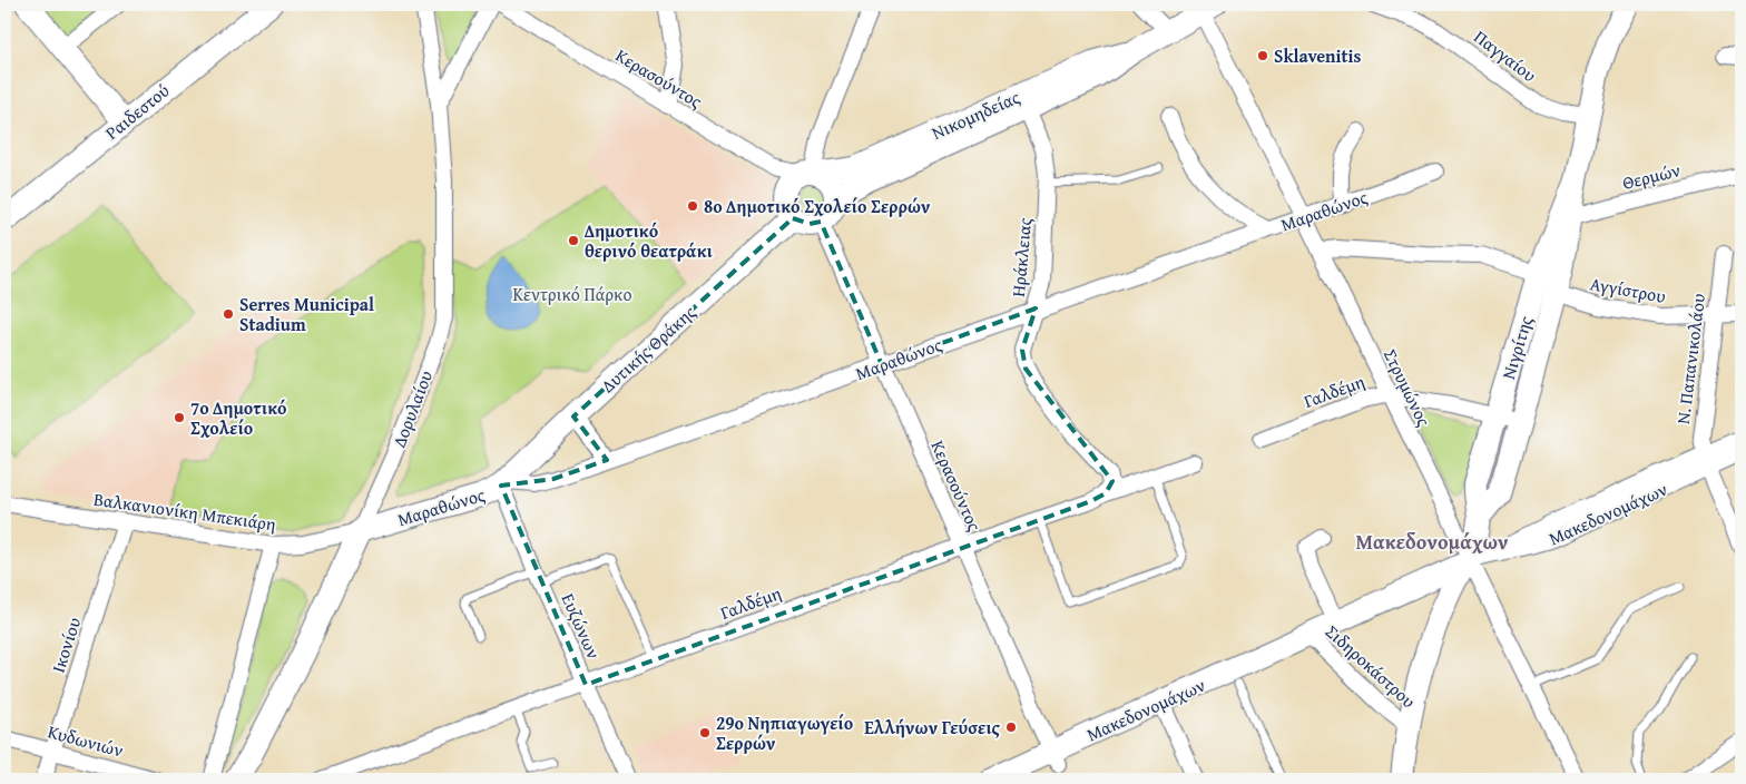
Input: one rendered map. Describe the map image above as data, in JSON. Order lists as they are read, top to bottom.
{
  "streets": {
    "street": [
      "Παγγαίου",
      "Κερασούντος",
      "Ραιδεστού",
      "Νικομηδείας",
      "Θερμών",
      "Μαραθώνος",
      "Ηράκλειας",
      "Αγγίστρου",
      "Νιγρίτης",
      "Δυτικής Θράκης",
      "Ν. Παπανικολάου",
      "Στρυμώνος",
      "Γαλδέμη",
      "Δορυλαίου",
      "Βαλκανιονίκη Μπεκιάρη",
      "Μακεδονομάχων",
      "Ευζώνων",
      "Ικονίου",
      "Σιδηροκάστρου",
      "Κυδωνιών"
    ]
  },
  "crossings": [
    ["Παγγαίου", "Νιγρίτης"],
    ["Κερασούντος", "Νικομηδείας"],
    ["Κερασούντος", "Μαραθώνος"],
    ["Κερασούντος", "Δυτικής Θράκης"],
    ["Κερασούντος", "Γαλδέμη"],
    ["Κερασούντος", "Μακεδονομάχων"],
    ["Νικομηδείας", "Ηράκλειας"],
    ["Νικομηδείας", "Δυτικής Θράκης"],
    ["Νικομηδείας", "Στρυμώνος"],
    ["Θερμών", "Νιγρίτης"],
    ["Μαραθώνος", "Ηράκλειας"],
    ["Μαραθώνος", "Δυτικής Θράκης"],
    ["Μαραθώνος", "Στρυμώνος"],
    ["Μαραθώνος", "Δορυλαίου"],
    ["Μαραθώνος", "Βαλκανιονίκη Μπεκιάρη"],
    ["Μαραθώνος", "Ευζώνων"],
    ["Ηράκλειας", "Γαλδέμη"],
    ["Αγγίστρου", "Νιγρίτης"],
    ["Αγγίστρου", "Ν. Παπανικολάου"],
    ["Αγγίστρου", "Στρυμώνος"],
    ["Νιγρίτης", "Στρυμώνος"],
    ["Νιγρίτης", "Γαλδέμη"],
    ["Νιγρίτης", "Μακεδονομάχων"],
    ["Νιγρίτης", "Σιδηροκάστρου"],
    ["Δυτικής Θράκης", "Ευζώνων"],
    ["Ν. Παπανικολάου", "Μακεδονομάχων"],
    ["Στρυμώνος", "Γαλδέμη"],
    ["Στρυμώνος", "Μακεδονομάχων"],
    ["Γαλδέμη", "Ευζώνων"],
    ["Δορυλαίου", "Βαλκανιονίκη Μπεκιάρη"],
    ["Βαλκανιονίκη Μπεκιάρη", "Ικονίου"],
    ["Μακεδονομάχων", "Σιδηροκάστρου"],
    ["Ικονίου", "Κυδωνιών"]
  ],
  "districts": ["Μακεδονομάχων"],
  "parks": ["Κεντρικό Πάρκο"],
  "places": [
    "Sklavenitis",
    "8ο Δημοτικό Σχολείο Σερρών",
    "Δημοτικό θερινό θεατράκι",
    "Serres Municipal Stadium",
    "7ο Δημοτικό Σχολείο",
    "Ελλήνων Γεύσεις",
    "29ο Νηπιαγωγείο Σερρών"
  ]
}
